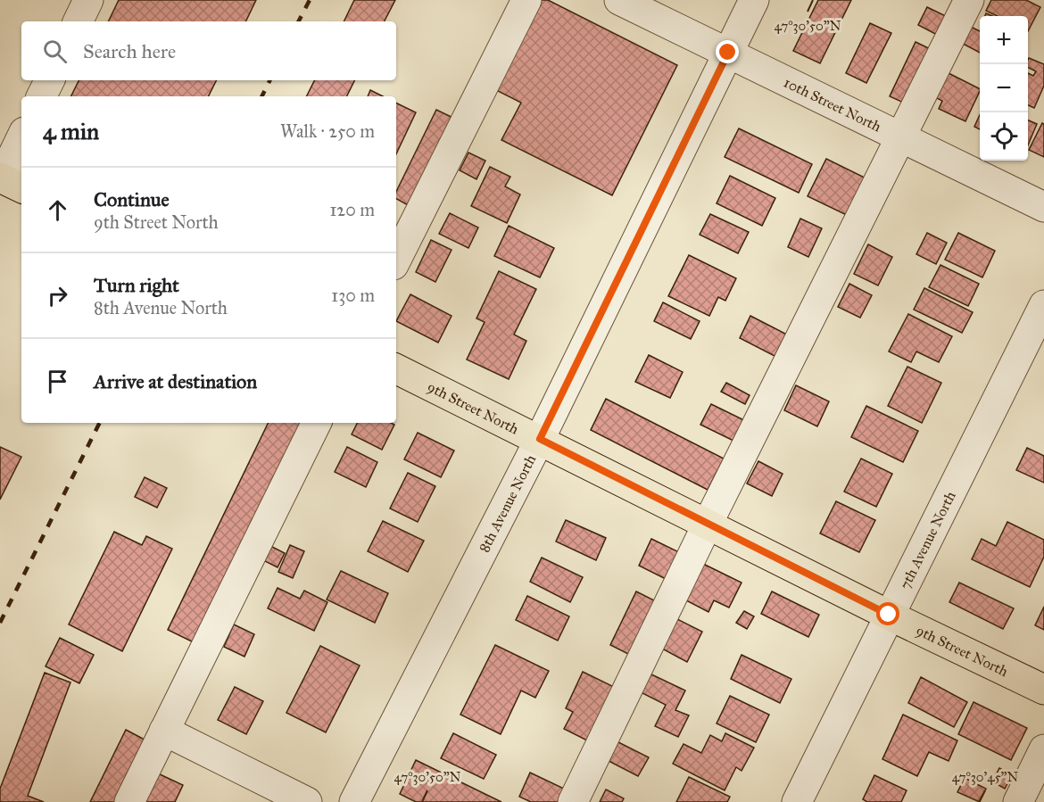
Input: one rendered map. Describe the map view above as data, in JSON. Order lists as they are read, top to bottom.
{
  "streets": {
    "main road": ["9th Street North"],
    "street": ["10th Street North", "8th Avenue North", "7th Avenue North"]
  },
  "crossings": [
    ["10th Street North", "8th Avenue North"],
    ["9th Street North", "8th Avenue North"],
    ["9th Street North", "7th Avenue North"]
  ],
  "page": {
    "map_buttons": ["+", "−"],
    "search": "Search here",
    "heading": ["4 min", "Walk · 250 m"],
    "list": [
      ["Continue", "9th Street North", "120 m"],
      ["Turn right", "8th Avenue North", "130 m"],
      "Arrive at destination"
    ]
  },
  "coordinates": ["47°30'50\"N", "47°30'45\"N"]
}
